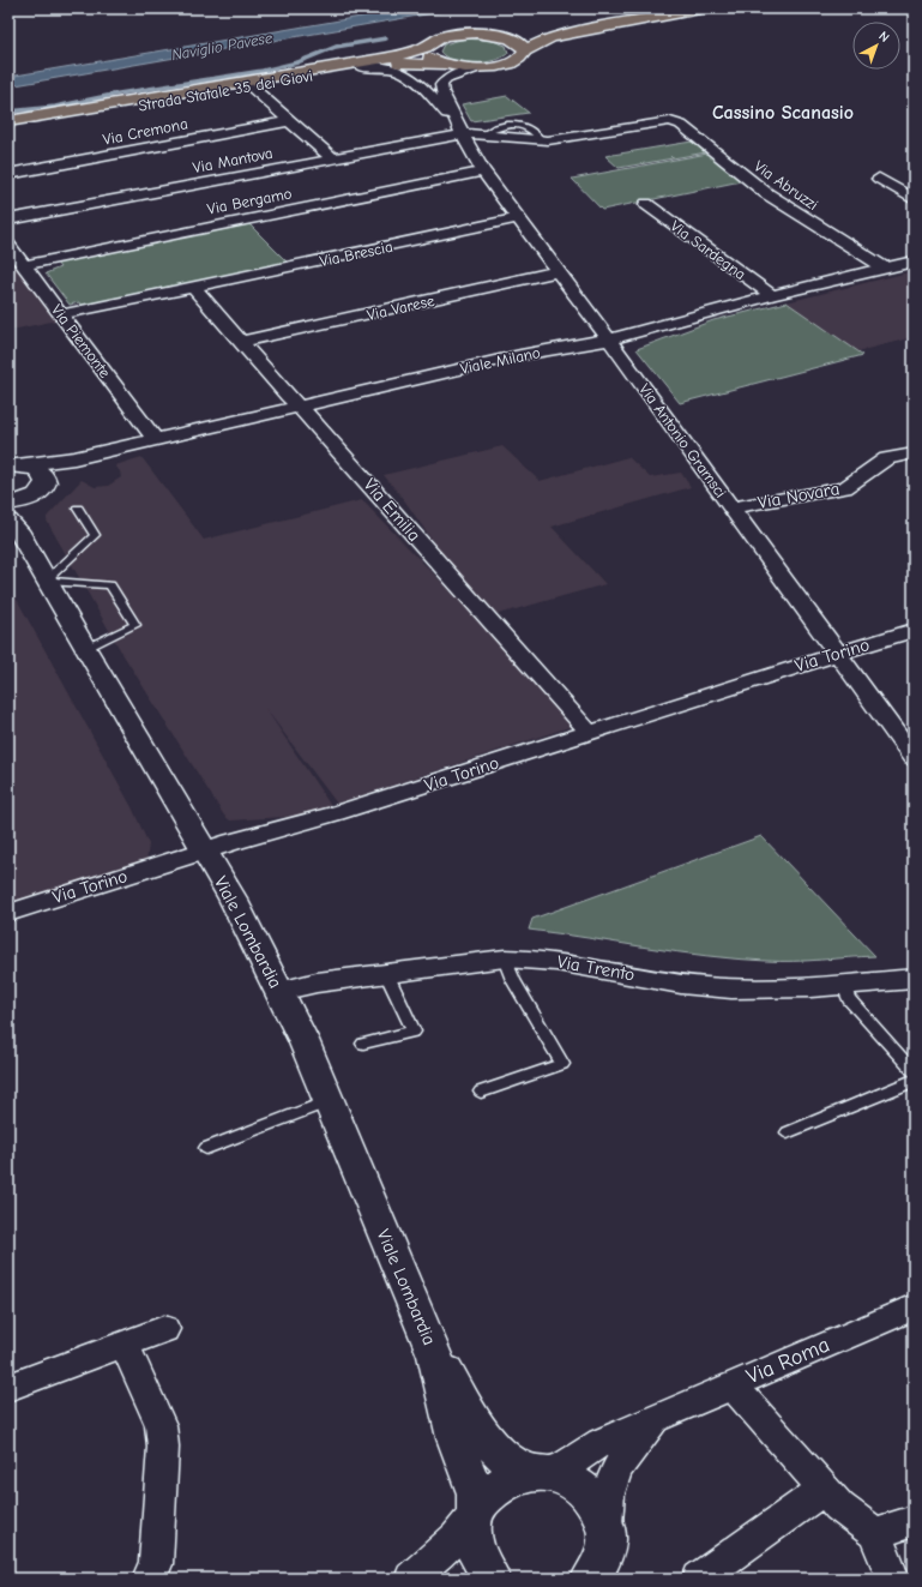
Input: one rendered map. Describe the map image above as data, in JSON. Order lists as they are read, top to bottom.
{
  "streets": {
    "main road": ["Strada Statale 35 dei Giovi"],
    "street": [
      "Via Cremona",
      "Via Mantova",
      "Via Abruzzi",
      "Via Bergamo",
      "Via Sardegna",
      "Via Brescia",
      "Via Varese",
      "Via Piemonte",
      "Viale Milano",
      "Via Antonio Gramsci",
      "Via Novara",
      "Via Emilia",
      "Via Torino",
      "Viale Lombardia",
      "Via Trento",
      "Via Roma"
    ]
  },
  "crossings": [
    ["Strada Statale 35 dei Giovi", "Via Antonio Gramsci"],
    ["Via Mantova", "Via Abruzzi"],
    ["Via Mantova", "Via Antonio Gramsci"],
    ["Via Abruzzi", "Viale Milano"],
    ["Via Bergamo", "Via Piemonte"],
    ["Via Bergamo", "Via Antonio Gramsci"],
    ["Via Sardegna", "Viale Milano"],
    ["Via Brescia", "Via Piemonte"],
    ["Via Brescia", "Via Antonio Gramsci"],
    ["Via Brescia", "Via Emilia"],
    ["Via Varese", "Via Antonio Gramsci"],
    ["Via Varese", "Via Emilia"],
    ["Via Piemonte", "Viale Milano"],
    ["Viale Milano", "Via Antonio Gramsci"],
    ["Viale Milano", "Via Emilia"],
    ["Viale Milano", "Viale Lombardia"],
    ["Via Antonio Gramsci", "Via Novara"],
    ["Via Antonio Gramsci", "Via Torino"],
    ["Via Emilia", "Via Torino"],
    ["Via Torino", "Viale Lombardia"],
    ["Viale Lombardia", "Via Trento"],
    ["Viale Lombardia", "Via Roma"]
  ],
  "districts": ["Cassino Scanasio"],
  "water": ["Naviglio Pavese"],
  "north": "top right"
}
